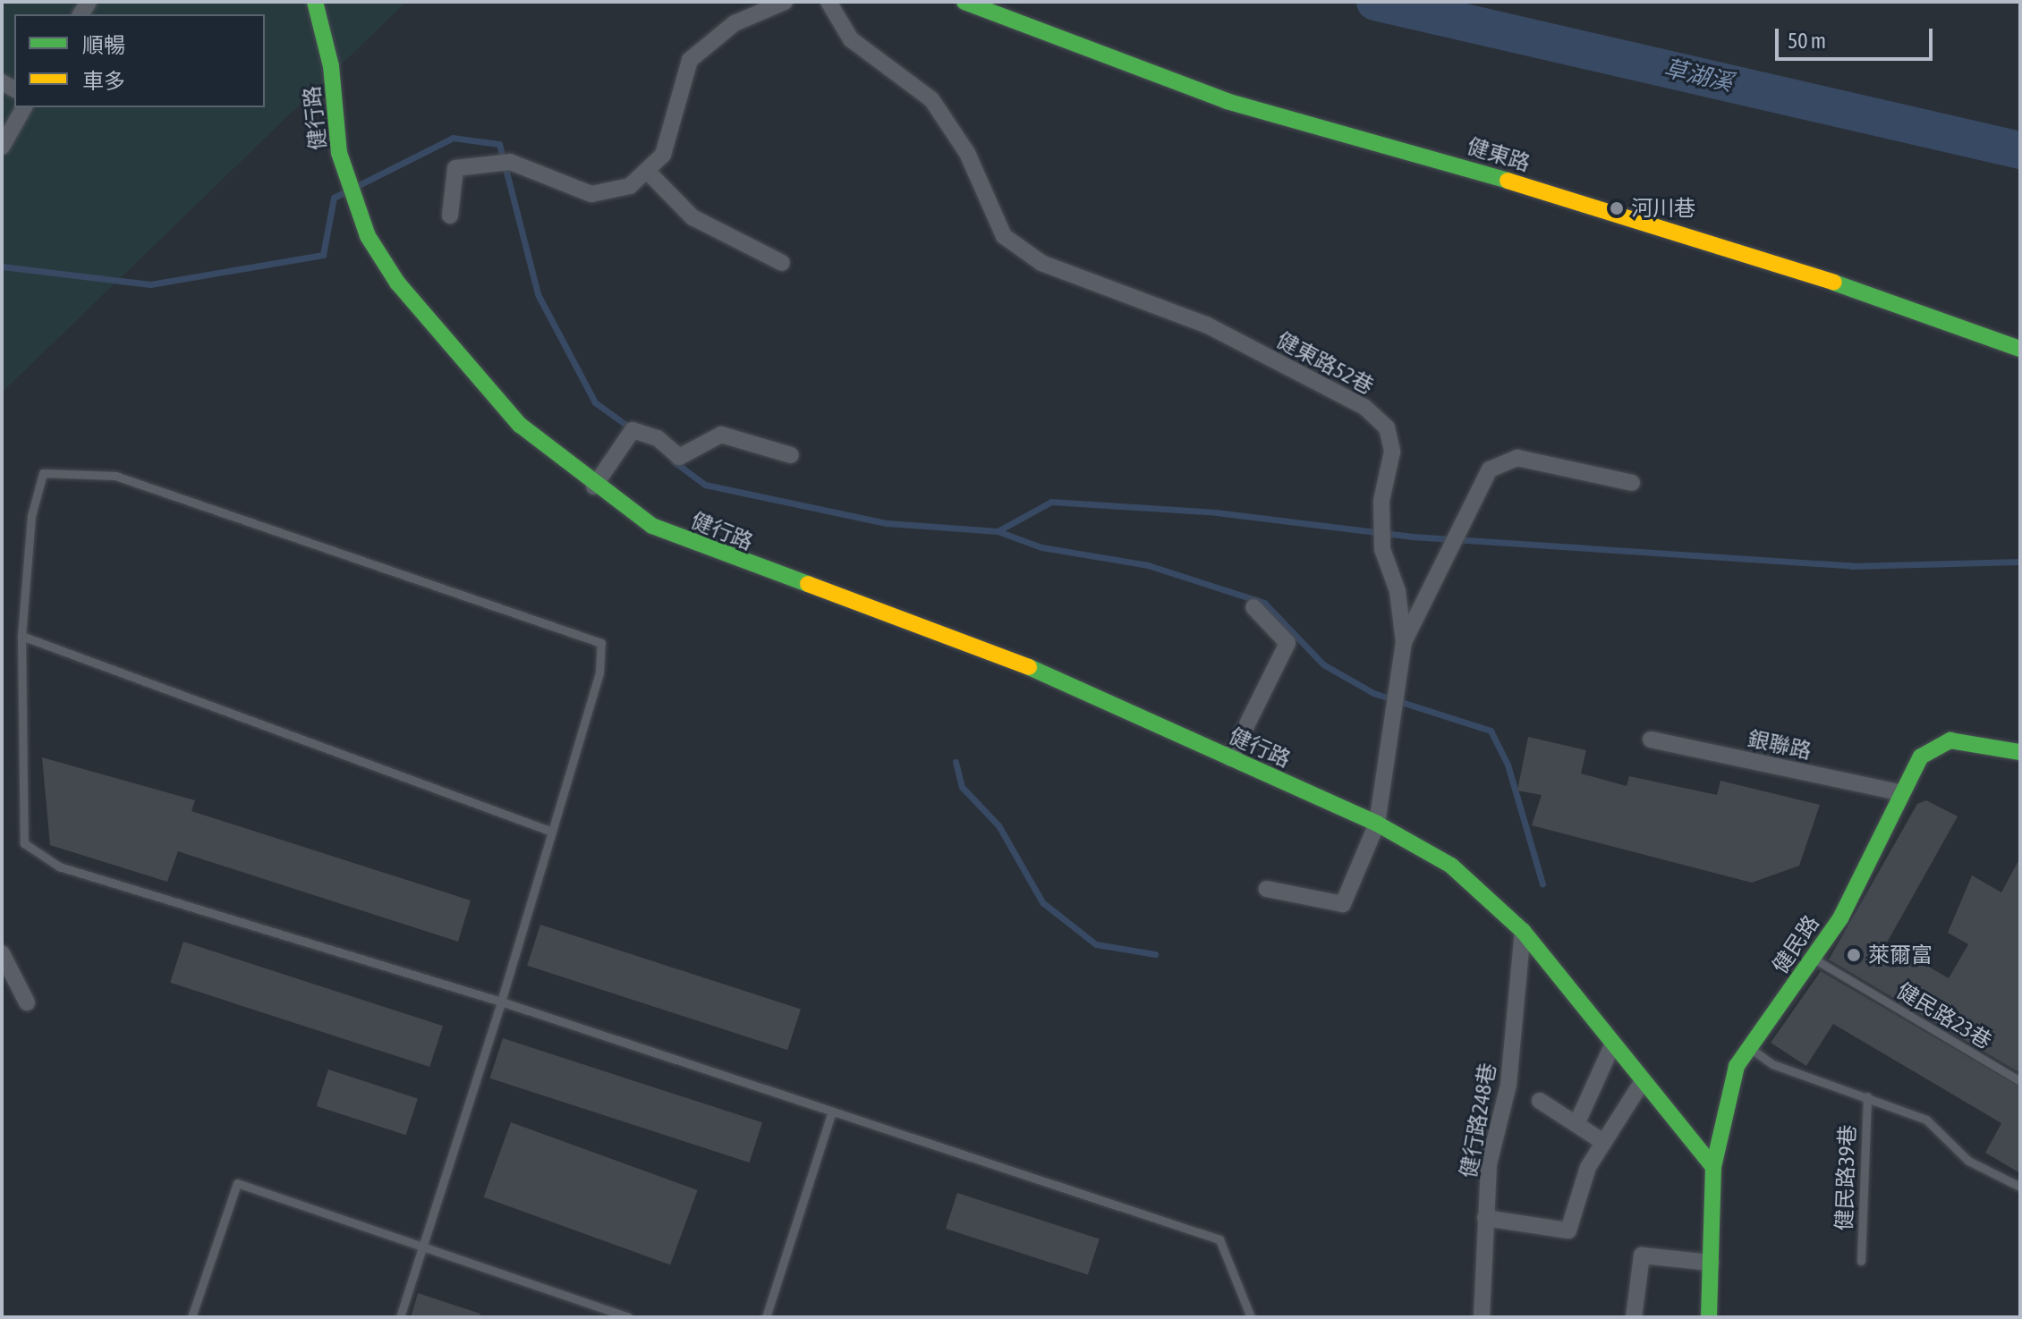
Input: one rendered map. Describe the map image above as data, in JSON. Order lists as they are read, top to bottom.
{
  "streets": {
    "street": [
      "健行路",
      "健東路",
      "健東路52巷",
      "銀聯路",
      "健民路",
      "健行路248巷"
    ],
    "lane": ["健民路23巷", "健民路39巷"]
  },
  "crossings": [
    ["健行路", "健民路"],
    ["健行路", "健行路248巷"],
    ["銀聯路", "健民路"],
    ["健民路", "健民路23巷"],
    ["健民路", "健民路39巷"]
  ],
  "water": ["草湖溪"],
  "places": ["河川巷", "萊爾富"],
  "legend": ["順暢", "車多"],
  "scale_bar": "50 m"
}
